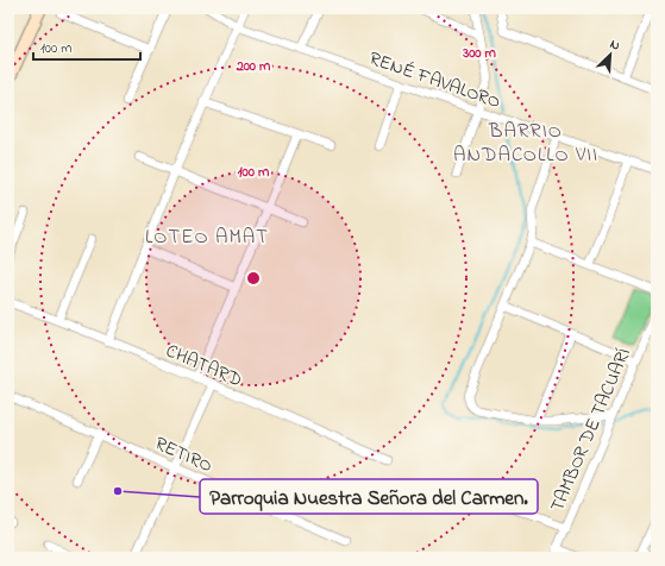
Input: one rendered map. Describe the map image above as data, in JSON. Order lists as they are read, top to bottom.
{
  "streets": {
    "street": [
      "RENÉ FAVALORO",
      "CHATARD",
      "TAMBOR DE TACUARÍ",
      "RETIRO"
    ]
  },
  "districts": ["BARRIO ANDACOLLO VII", "LOTEO AMAT"],
  "places": ["Parroquia Nuestra Señora del Carmen."],
  "scale_bar": "100 m",
  "north": "top right",
  "rings": ["300 m", "200 m", "100 m"]
}
